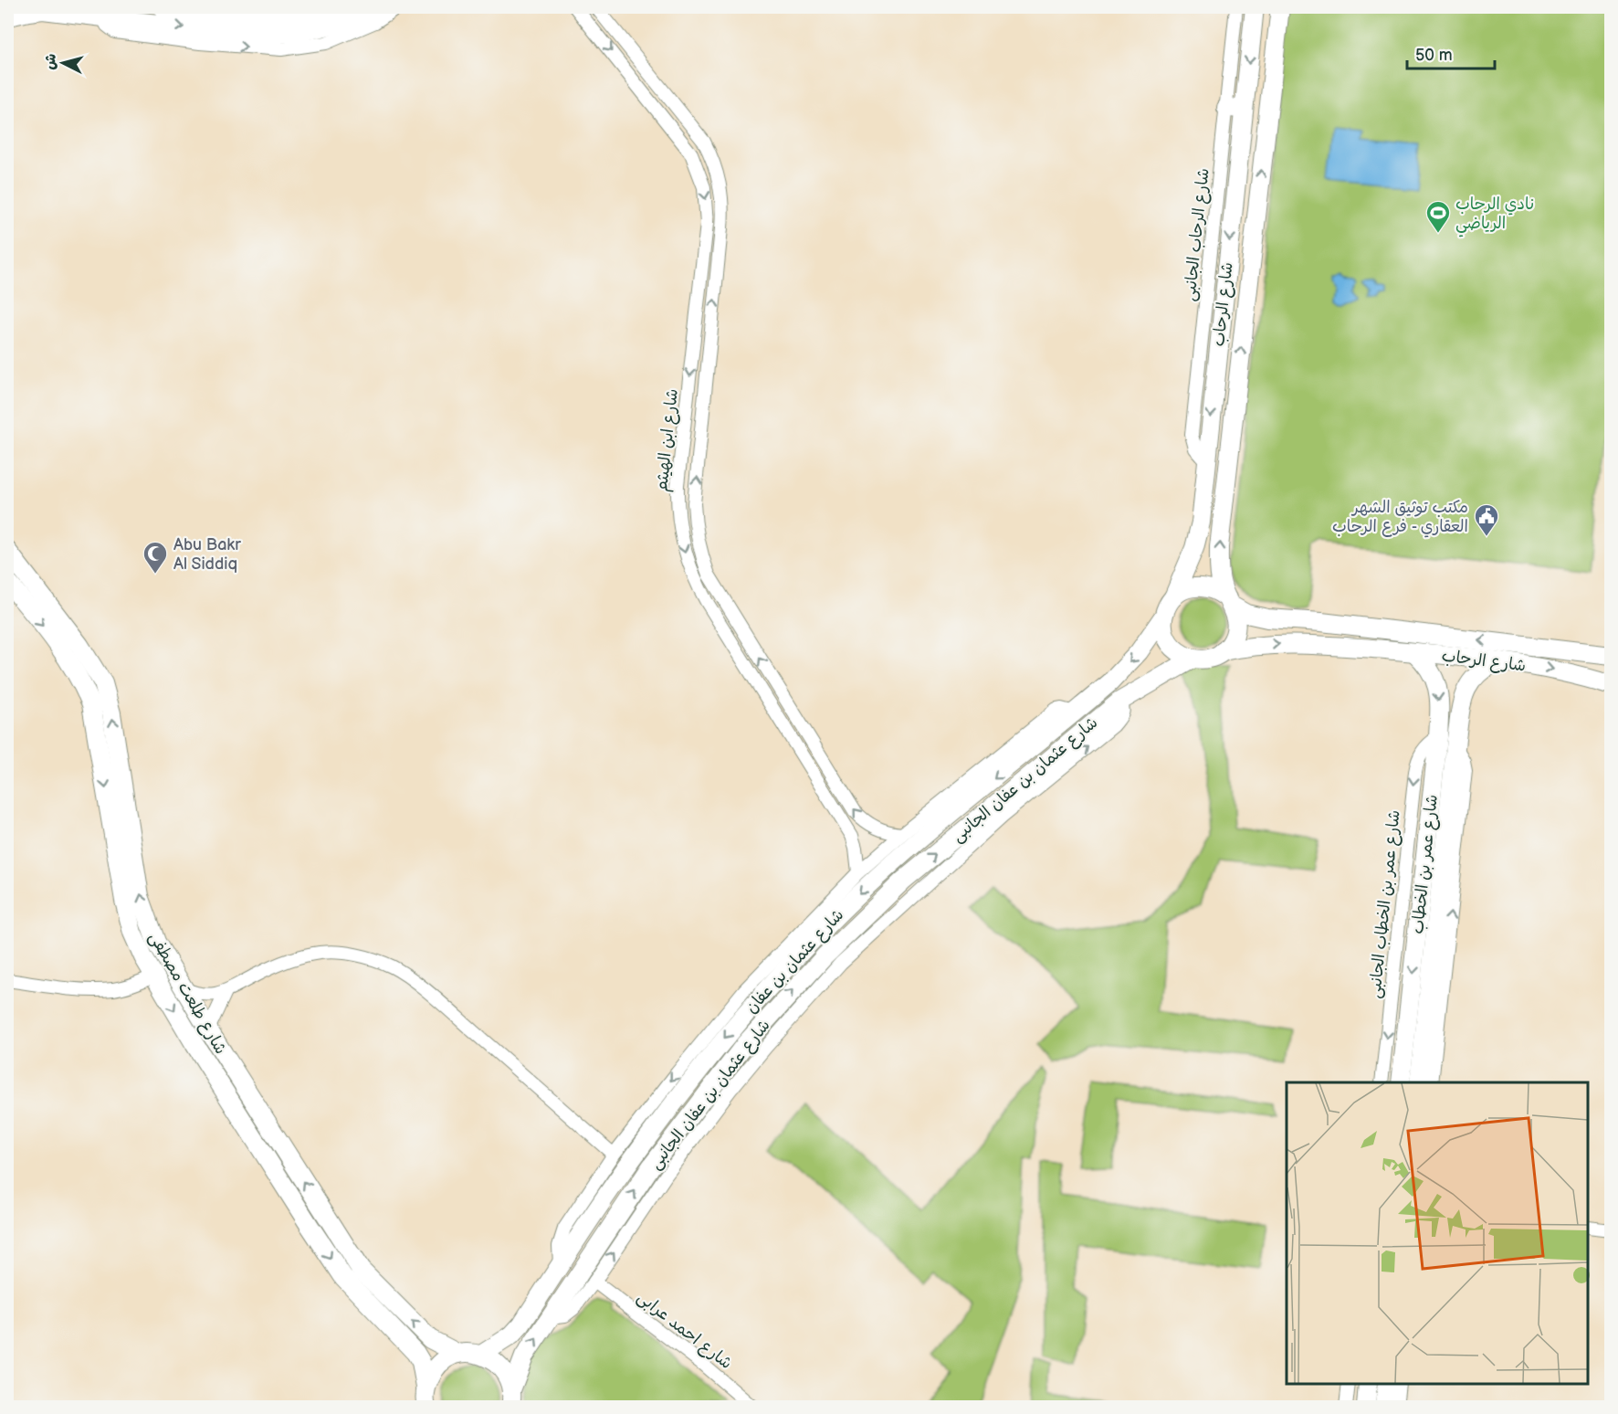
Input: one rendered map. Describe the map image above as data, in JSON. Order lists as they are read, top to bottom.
{
  "streets": {
    "street": [
      "شارع الرحاب",
      "شارع ابن الهيثم",
      "شارع عثمان بن عفان الجانبى",
      "شارع عمر بن الخطاب",
      "شارع عمر بن الخطاب الجانبى",
      "شارع عثمان بن عفان",
      "شارع طلعت مصطفى",
      "شارع احمد عرابى"
    ]
  },
  "crossings": [
    ["شارع الرحاب", "شارع عمر بن الخطاب"],
    ["شارع الرحاب", "شارع عثمان بن عفان"],
    ["شارع ابن الهيثم", "شارع عثمان بن عفان الجانبى"],
    ["شارع عثمان بن عفان الجانبى", "شارع عثمان بن عفان"],
    ["شارع عثمان بن عفان الجانبى", "شارع احمد عرابى"],
    ["شارع عمر بن الخطاب", "شارع عمر بن الخطاب الجانبى"]
  ],
  "places": {
    "sports": ["نادي الرحاب الرياضي"],
    "public building": ["مكتب توثيق الشهر العقاري - فرع الرحاب"],
    "mosque": ["Abu Bakr Al Siddiq"]
  },
  "scale_bar": "50 m",
  "north": "left"
}
